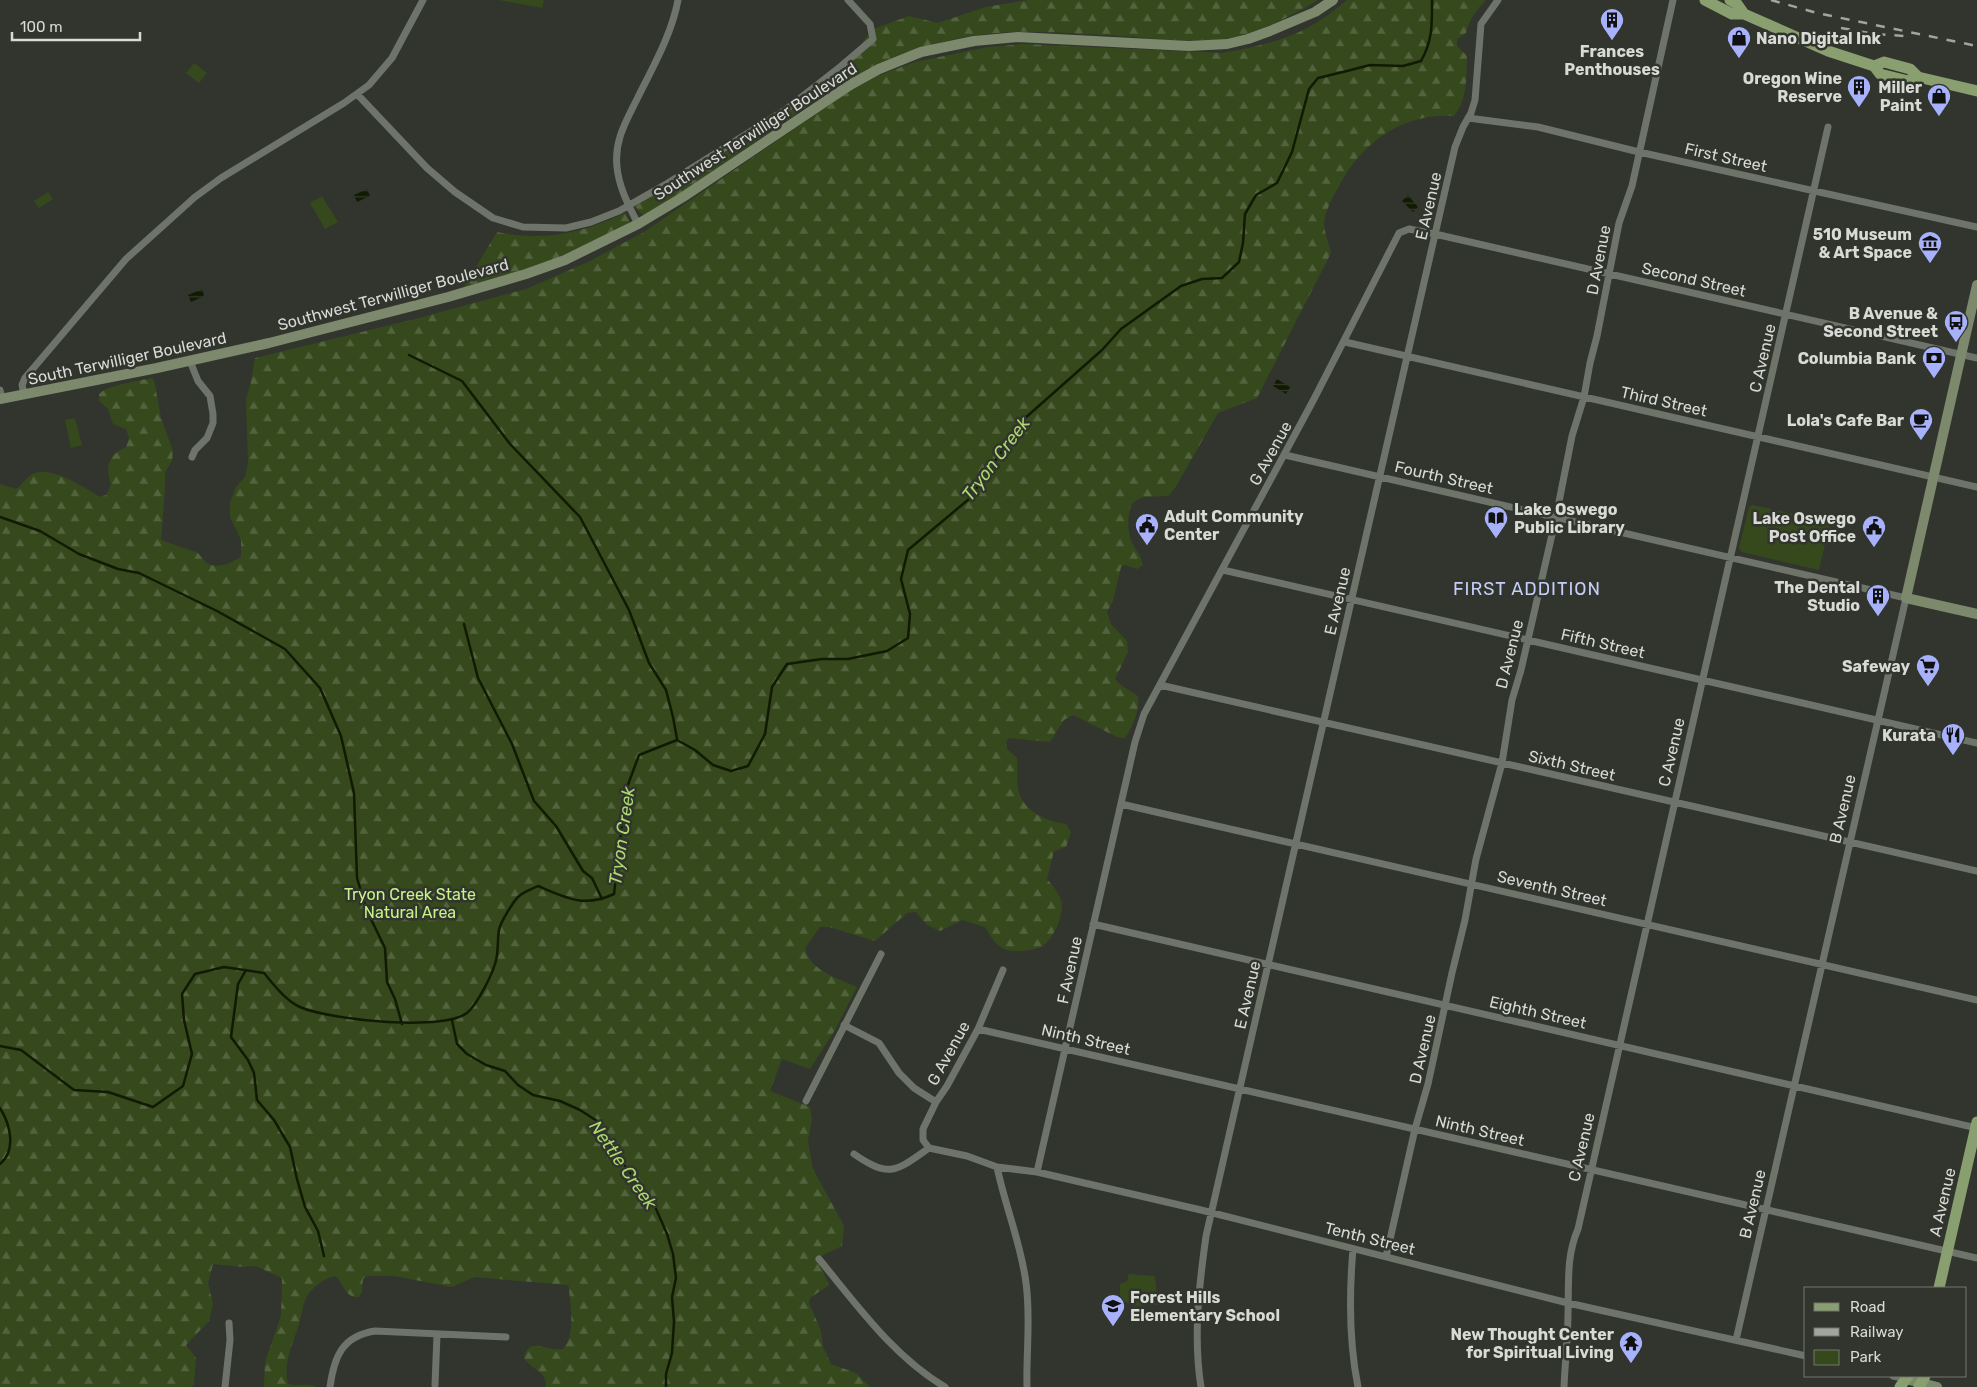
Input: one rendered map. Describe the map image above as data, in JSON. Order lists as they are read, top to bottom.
{
  "streets": {
    "main road": [
      "Southwest Terwilliger Boulevard",
      "South Terwilliger Boulevard",
      "Fourth Street",
      "B Avenue",
      "A Avenue"
    ],
    "street": [
      "First Street",
      "E Avenue",
      "D Avenue",
      "Second Street",
      "C Avenue",
      "Third Street",
      "G Avenue",
      "Fifth Street",
      "Sixth Street",
      "Seventh Street",
      "F Avenue",
      "Eighth Street",
      "Ninth Street",
      "Tenth Street"
    ]
  },
  "crossings": [
    ["Southwest Terwilliger Boulevard", "South Terwilliger Boulevard"],
    ["First Street", "E Avenue"],
    ["First Street", "D Avenue"],
    ["First Street", "C Avenue"],
    ["E Avenue", "Second Street"],
    ["E Avenue", "Third Street"],
    ["E Avenue", "Fourth Street"],
    ["E Avenue", "Fifth Street"],
    ["E Avenue", "Sixth Street"],
    ["E Avenue", "Seventh Street"],
    ["E Avenue", "Eighth Street"],
    ["E Avenue", "Ninth Street"],
    ["E Avenue", "Tenth Street"],
    ["D Avenue", "Second Street"],
    ["D Avenue", "Third Street"],
    ["D Avenue", "Fourth Street"],
    ["D Avenue", "Fifth Street"],
    ["D Avenue", "Sixth Street"],
    ["D Avenue", "Seventh Street"],
    ["D Avenue", "Eighth Street"],
    ["D Avenue", "Ninth Street"],
    ["D Avenue", "Tenth Street"],
    ["Second Street", "C Avenue"],
    ["Second Street", "G Avenue"],
    ["Second Street", "B Avenue"],
    ["C Avenue", "Third Street"],
    ["C Avenue", "Fourth Street"],
    ["C Avenue", "Fifth Street"],
    ["C Avenue", "Sixth Street"],
    ["C Avenue", "Seventh Street"],
    ["C Avenue", "Eighth Street"],
    ["C Avenue", "Ninth Street"],
    ["C Avenue", "Tenth Street"],
    ["Third Street", "G Avenue"],
    ["Third Street", "B Avenue"],
    ["G Avenue", "Fourth Street"],
    ["G Avenue", "Fifth Street"],
    ["G Avenue", "Sixth Street"],
    ["G Avenue", "Seventh Street"],
    ["G Avenue", "F Avenue"],
    ["G Avenue", "Ninth Street"],
    ["G Avenue", "Tenth Street"],
    ["Fourth Street", "B Avenue"],
    ["Fifth Street", "B Avenue"],
    ["Sixth Street", "B Avenue"],
    ["B Avenue", "Seventh Street"],
    ["B Avenue", "Eighth Street"],
    ["B Avenue", "Ninth Street"],
    ["B Avenue", "Tenth Street"],
    ["Seventh Street", "F Avenue"],
    ["F Avenue", "Eighth Street"],
    ["F Avenue", "Ninth Street"],
    ["F Avenue", "Tenth Street"],
    ["Eighth Street", "A Avenue"],
    ["Ninth Street", "A Avenue"]
  ],
  "districts": ["FIRST ADDITION"],
  "water": ["Tryon Creek", "Nettle Creek"],
  "parks": ["Tryon Creek State Natural Area"],
  "places": {
    "building": ["Frances Penthouses", "Oregon Wine Reserve", "The Dental Studio"],
    "shop": ["Nano Digital Ink", "Miller Paint"],
    "museum": ["510 Museum & Art Space"],
    "bus stop": ["B Avenue & Second Street"],
    "bank": ["Columbia Bank"],
    "cafe": ["Lola's Cafe Bar"],
    "library": ["Lake Oswego Public Library"],
    "public building": ["Adult Community Center", "Lake Oswego Post Office"],
    "supermarket": ["Safeway"],
    "restaurant": ["Kurata"],
    "school or university": ["Forest Hills Elementary School"],
    "temple": ["New Thought Center for Spiritual Living"]
  },
  "legend": ["Road", "Railway", "Park"],
  "scale_bar": "100 m"
}
